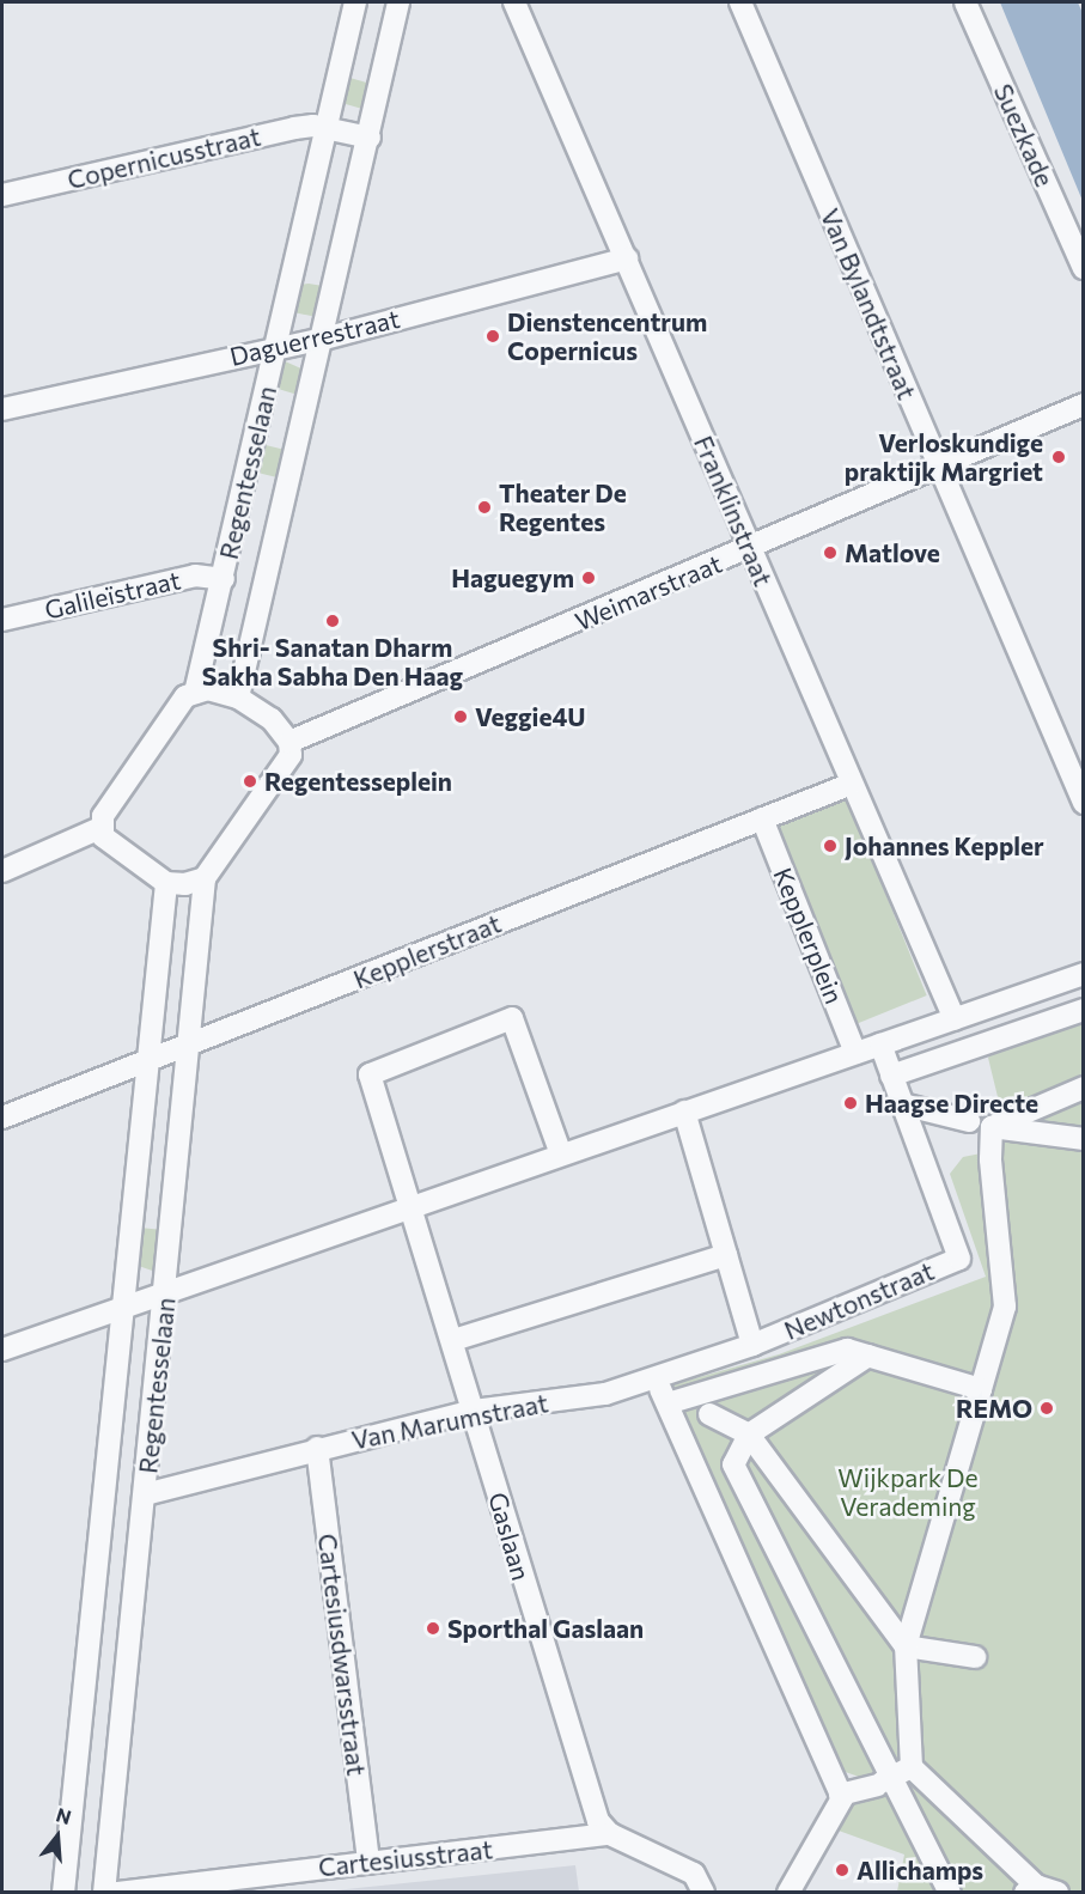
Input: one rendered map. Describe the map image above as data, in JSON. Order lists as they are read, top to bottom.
{
  "streets": {
    "street": [
      "Suezkade",
      "Copernicusstraat",
      "Van Bylandtstraat",
      "Daguerrestraat",
      "Regentesselaan",
      "Franklinstraat",
      "Weimarstraat",
      "Galileïstraat",
      "Kepplerplein",
      "Kepplerstraat",
      "Newtonstraat",
      "Van Marumstraat",
      "Gaslaan",
      "Cartesiusdwarsstraat",
      "Cartesiusstraat"
    ]
  },
  "crossings": [
    ["Copernicusstraat", "Regentesselaan"],
    ["Van Bylandtstraat", "Weimarstraat"],
    ["Daguerrestraat", "Regentesselaan"],
    ["Daguerrestraat", "Franklinstraat"],
    ["Regentesselaan", "Weimarstraat"],
    ["Regentesselaan", "Galileïstraat"],
    ["Regentesselaan", "Kepplerstraat"],
    ["Regentesselaan", "Van Marumstraat"],
    ["Franklinstraat", "Weimarstraat"],
    ["Franklinstraat", "Kepplerstraat"],
    ["Kepplerplein", "Kepplerstraat"],
    ["Newtonstraat", "Van Marumstraat"],
    ["Van Marumstraat", "Gaslaan"],
    ["Van Marumstraat", "Cartesiusdwarsstraat"],
    ["Gaslaan", "Cartesiusstraat"],
    ["Cartesiusdwarsstraat", "Cartesiusstraat"]
  ],
  "parks": ["Wijkpark De Verademing"],
  "places": [
    "Dienstencentrum Copernicus",
    "Verloskundige praktijk Margriet",
    "Theater De Regentes",
    "Matlove",
    "Haguegym",
    "Shri- Sanatan Dharm Sakha Sabha Den Haag",
    "Veggie4U",
    "Regentesseplein",
    "Johannes Keppler",
    "Haagse Directe",
    "REMO",
    "Sporthal Gaslaan",
    "Allichamps"
  ],
  "north": "top"
}
